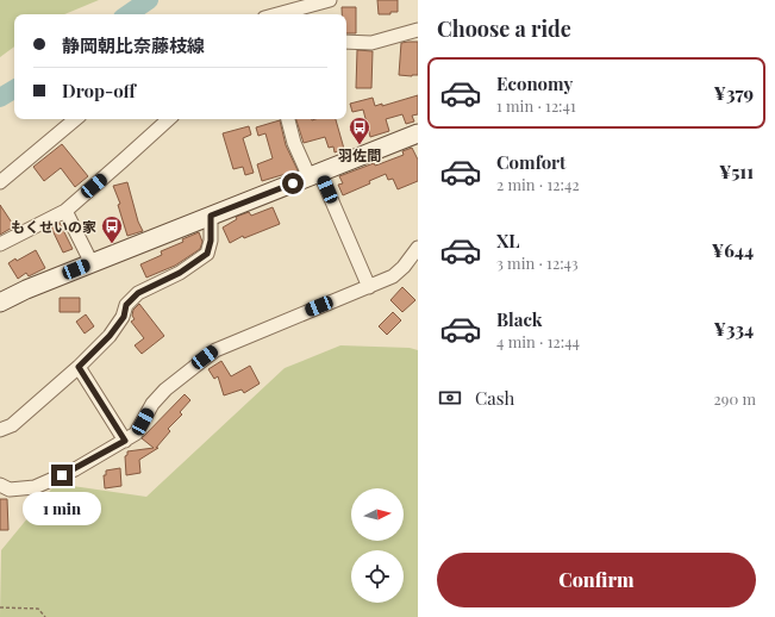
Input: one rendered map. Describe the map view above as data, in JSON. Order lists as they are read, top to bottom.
{
  "places": {
    "bus stop": ["羽佐間", "もくせいの家"]
  },
  "north": "right",
  "page": {
    "heading": "Choose a ride",
    "banner": ["静岡朝比奈藤枝線", "Drop-off"],
    "list": [
      {
        "name": "Economy",
        "note": "1 min · 12:41",
        "value": "¥379"
      },
      {
        "name": "Comfort",
        "note": "2 min · 12:42",
        "value": "¥511"
      },
      {
        "name": "XL",
        "note": "3 min · 12:43",
        "value": "¥644"
      },
      {
        "name": "Black",
        "note": "4 min · 12:44",
        "value": "¥334"
      }
    ],
    "pay": ["Cash", "290 m"],
    "bubble": "1 min",
    "buttons": "Confirm"
  }
}
